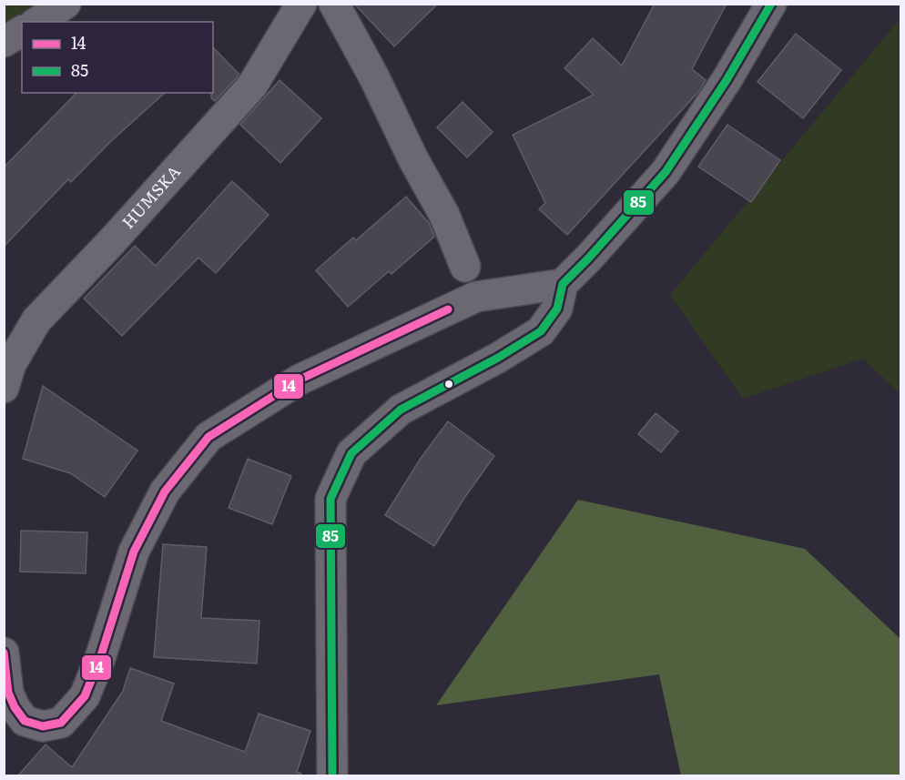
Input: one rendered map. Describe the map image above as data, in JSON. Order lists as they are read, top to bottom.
{
  "streets": {
    "street": ["HUMSKA"]
  },
  "lines": ["transit line 85", "transit line 14"],
  "legend": ["14", "85"]
}
